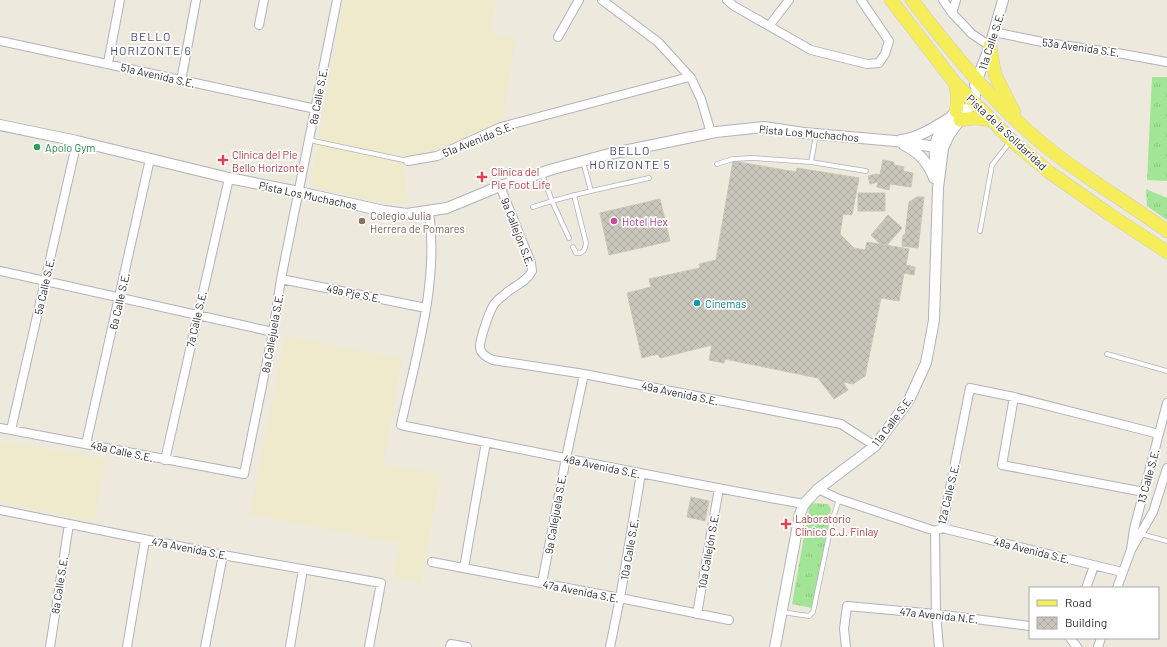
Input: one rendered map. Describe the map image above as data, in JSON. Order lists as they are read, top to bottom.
{
  "streets": {
    "main road": ["Pista de la Solidaridad"],
    "street": [
      "11a Calle S.E.",
      "53a Avenida S.E.",
      "51a Avenida S.E.",
      "8a Calle S.E.",
      "Pista Los Muchachos",
      "9a Callejón S.E.",
      "5a Calle S.E.",
      "49a Pje S.E.",
      "6a Calle S.E.",
      "7a Calle S.E.",
      "8a Callejuela S.E.",
      "49a Avenida S.E.",
      "48a Calle S.E.",
      "48a Avenida S.E.",
      "13 Calle S.E.",
      "12a Calle S.E.",
      "9a Callejuela S.E.",
      "47a Avenida S.E.",
      "10a Calle S.E.",
      "10a Callejón S.E.",
      "47a Avenida N.E."
    ]
  },
  "crossings": [
    ["11a Calle S.E.", "53a Avenida S.E."],
    ["11a Calle S.E.", "Pista de la Solidaridad"],
    ["11a Calle S.E.", "Pista Los Muchachos"],
    ["11a Calle S.E.", "49a Avenida S.E."],
    ["11a Calle S.E.", "48a Avenida S.E."],
    ["51a Avenida S.E.", "8a Calle S.E."],
    ["8a Calle S.E.", "Pista Los Muchachos"],
    ["8a Calle S.E.", "8a Callejuela S.E."],
    ["8a Calle S.E.", "47a Avenida S.E."],
    ["Pista Los Muchachos", "9a Callejón S.E."],
    ["Pista Los Muchachos", "5a Calle S.E."],
    ["Pista Los Muchachos", "6a Calle S.E."],
    ["Pista Los Muchachos", "7a Calle S.E."],
    ["Pista Los Muchachos", "8a Callejuela S.E."],
    ["9a Callejón S.E.", "49a Avenida S.E."],
    ["5a Calle S.E.", "48a Calle S.E."],
    ["49a Pje S.E.", "8a Callejuela S.E."],
    ["49a Pje S.E.", "48a Avenida S.E."],
    ["6a Calle S.E.", "48a Calle S.E."],
    ["7a Calle S.E.", "48a Calle S.E."],
    ["8a Callejuela S.E.", "48a Calle S.E."],
    ["49a Avenida S.E.", "9a Callejuela S.E."],
    ["48a Avenida S.E.", "13 Calle S.E."],
    ["48a Avenida S.E.", "12a Calle S.E."],
    ["48a Avenida S.E.", "9a Callejuela S.E."],
    ["48a Avenida S.E.", "10a Calle S.E."],
    ["48a Avenida S.E.", "10a Callejón S.E."],
    ["12a Calle S.E.", "47a Avenida N.E."],
    ["9a Callejuela S.E.", "47a Avenida S.E."],
    ["47a Avenida S.E.", "10a Calle S.E."],
    ["47a Avenida S.E.", "10a Callejón S.E."]
  ],
  "districts": ["BELLO HORIZONTE 6", "BELLO HORIZONTE 5"],
  "places": {
    "other": [
      "Apolo Gym",
      "Colegio Julia Herrera de Pomares",
      "Hotel Hex",
      "Cinemas"
    ],
    "health": ["Clínica del Pie Bello Horizonte", "Clínica del Pie Foot Life", "Laboratorio Clínico C.J. Finlay"]
  },
  "legend": ["Road", "Building"]
}
